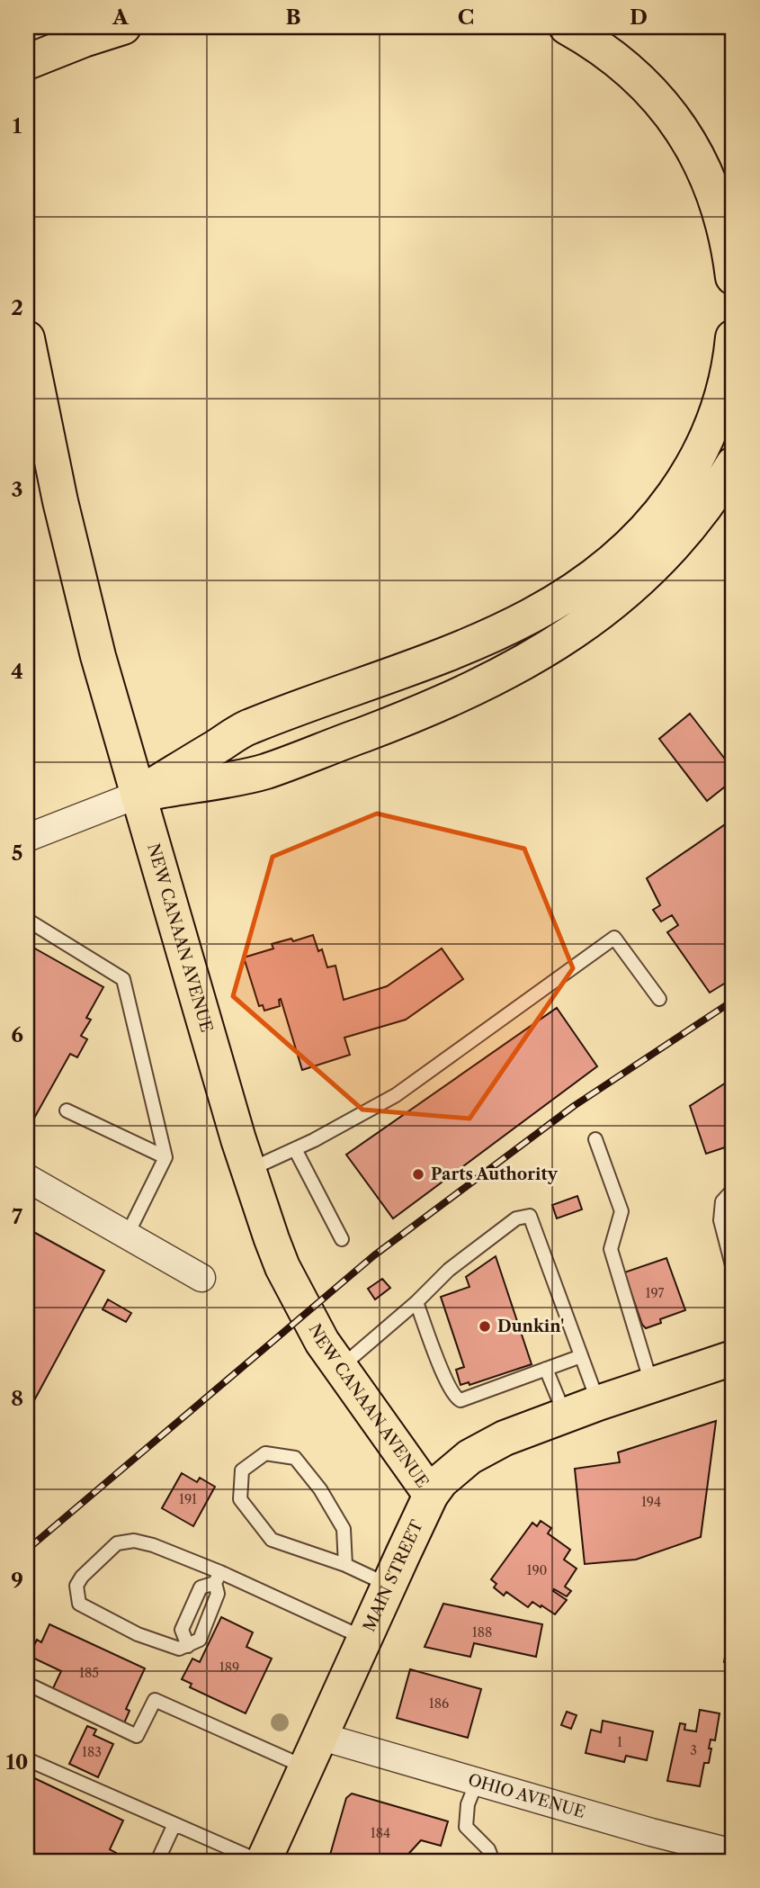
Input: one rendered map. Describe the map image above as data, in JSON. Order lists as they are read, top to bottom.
{
  "streets": {
    "main road": ["NEW CANAAN AVENUE", "MAIN STREET"],
    "street": ["OHIO AVENUE"]
  },
  "crossings": [
    ["NEW CANAAN AVENUE", "MAIN STREET"],
    ["MAIN STREET", "OHIO AVENUE"]
  ],
  "places": ["Parts Authority", "Dunkin'"],
  "house_numbers": [
    "197",
    "191",
    "194",
    "190",
    "188",
    "189",
    "185",
    "186",
    "1",
    "3",
    "183",
    "184"
  ],
  "grid": {
    "columns": [
      "A",
      "B",
      "C",
      "D"
    ],
    "rows": [
      "1",
      "2",
      "3",
      "4",
      "5",
      "6",
      "7",
      "8",
      "9",
      "10"
    ]
  }
}
